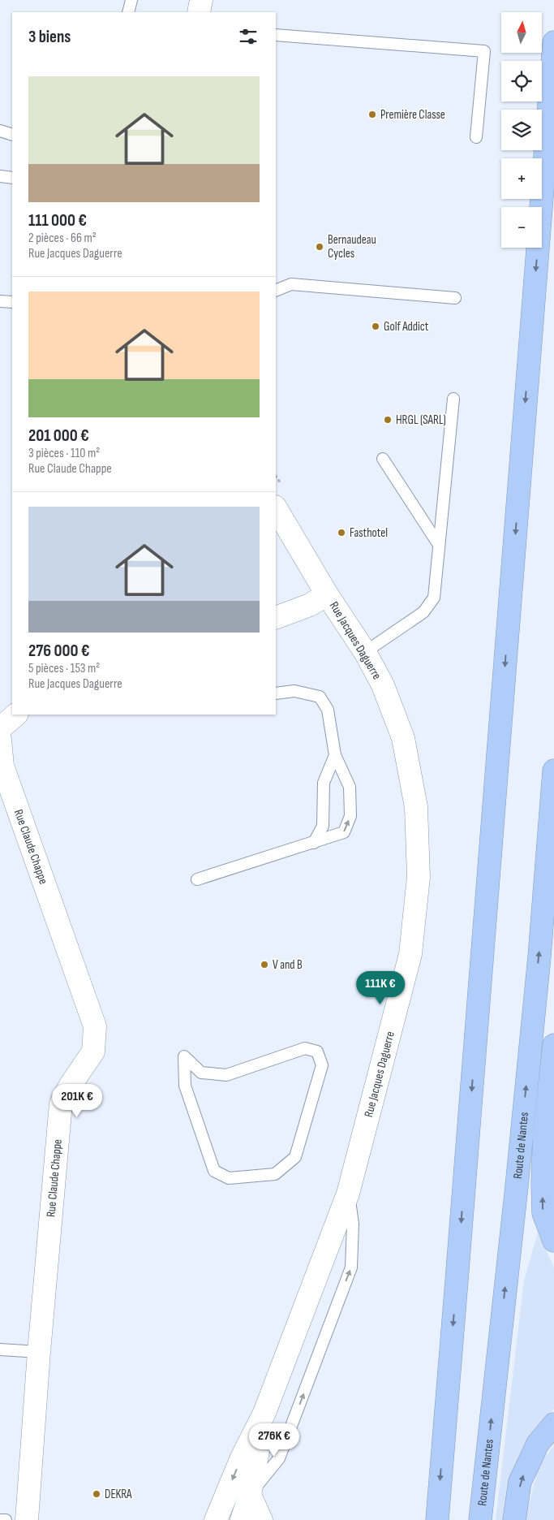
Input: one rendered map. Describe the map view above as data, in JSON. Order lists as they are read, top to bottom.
{
  "streets": {
    "highway": ["Route de Nantes"],
    "street": ["Rue Jacques Daguerre", "Rue Claude Chappe"]
  },
  "places": [
    "Première Classe",
    "Bernaudeau Cycles",
    "Golf Addict",
    "HRGL (SARL)",
    "Fasthotel",
    "V and B",
    "DEKRA"
  ],
  "north": "top",
  "page": {
    "map_buttons": ["+", "−"],
    "heading": "3 biens",
    "list": [
      {
        "name": "111 000 €",
        "note": "2 pièces · 66 m² · Rue Jacques Daguerre"
      },
      {
        "name": "201 000 €",
        "note": "3 pièces · 110 m² · Rue Claude Chappe"
      },
      {
        "name": "276 000 €",
        "note": "5 pièces · 153 m² · Rue Jacques Daguerre"
      }
    ],
    "price": ["111K €", "201K €", "276K €"]
  }
}
